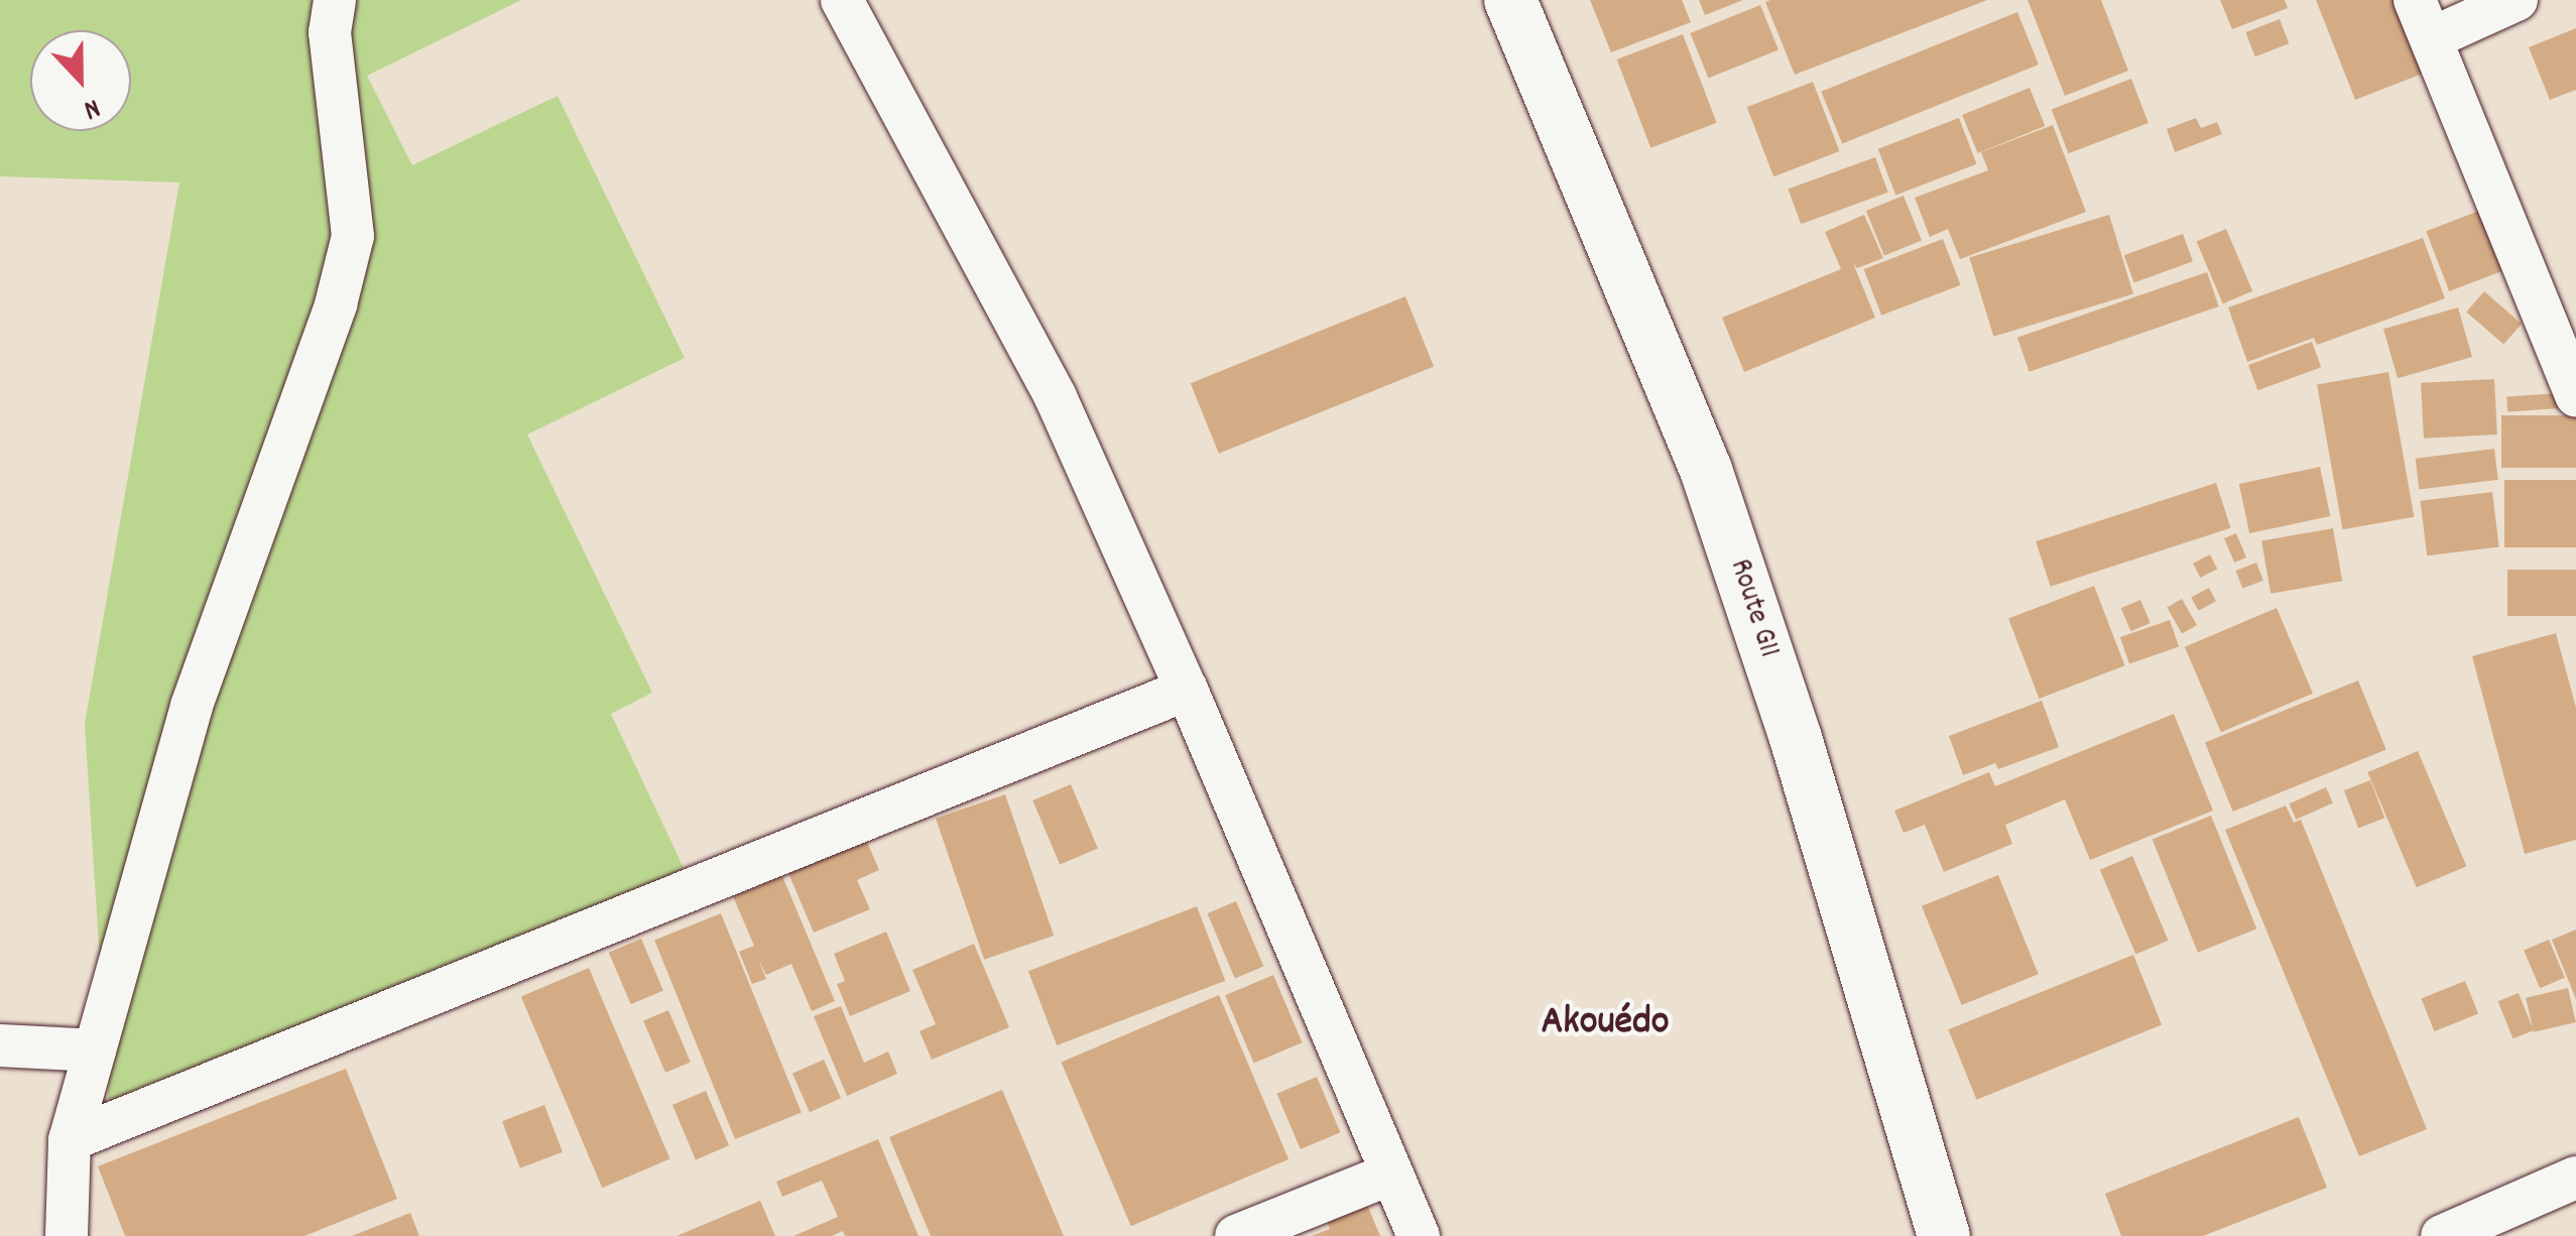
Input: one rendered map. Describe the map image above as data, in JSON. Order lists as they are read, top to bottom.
{
  "streets": {
    "street": ["Route G11"]
  },
  "districts": ["Akouédo"],
  "north": "bottom"
}
